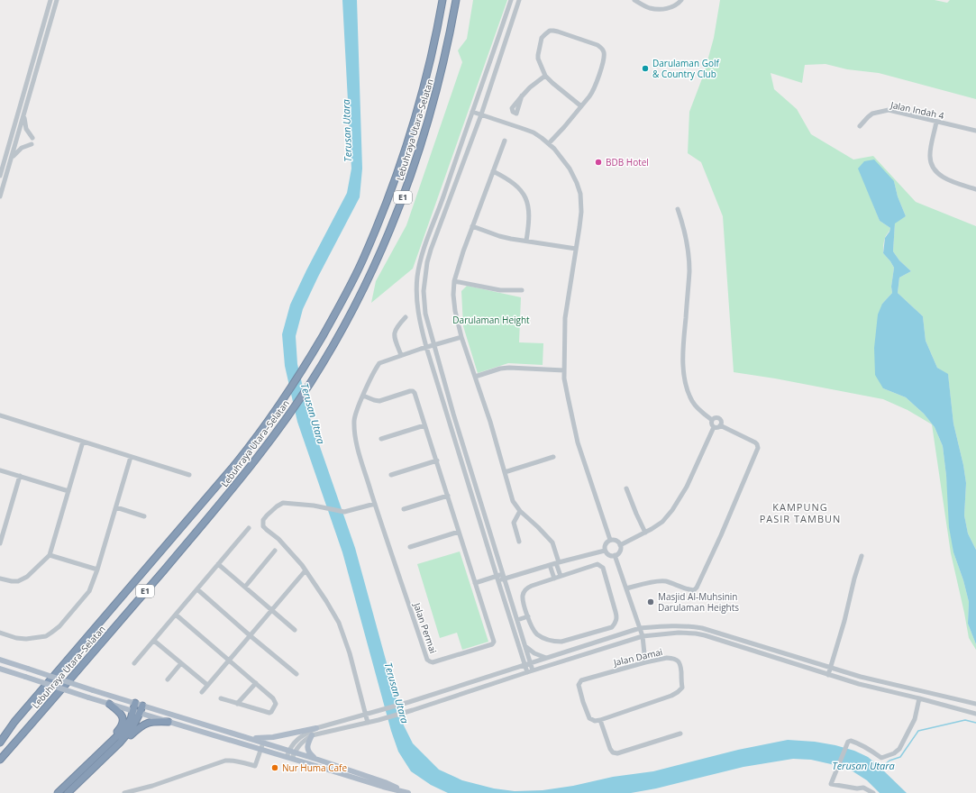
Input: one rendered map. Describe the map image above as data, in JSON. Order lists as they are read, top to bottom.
{
  "streets": {
    "highway": ["Lebuhraya Utara–Selatan", "E1"],
    "street": ["Jalan Indah 4", "Jalan Permai", "Jalan Damai"]
  },
  "districts": ["KAMPUNG PASIR TAMBUN"],
  "water": ["Terusan Utara"],
  "parks": ["Darulaman Height"],
  "places": [
    "Darulaman Golf & Country Club",
    "BDB Hotel",
    "Masjid Al-Muhsinin Darulaman Heights",
    "Nur Huma Cafe"
  ]
}
